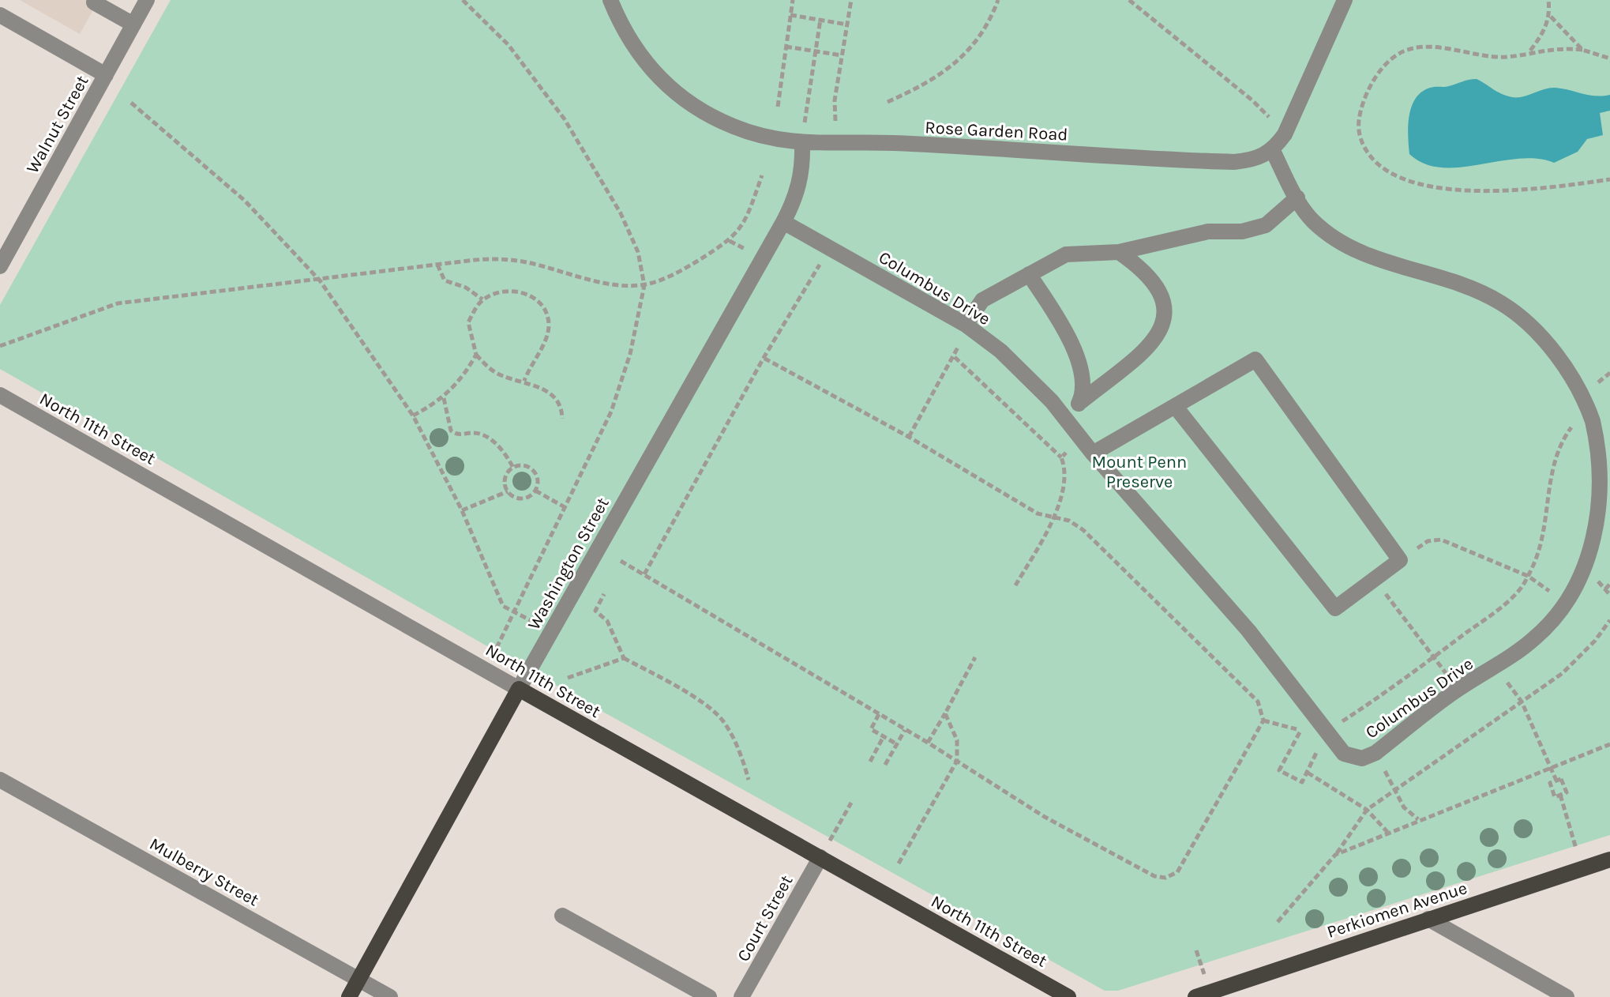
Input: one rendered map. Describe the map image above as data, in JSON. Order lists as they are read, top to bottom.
{
  "streets": {
    "main road": ["North 11th Street", "Washington Street", "Perkiomen Avenue"],
    "street": [
      "Walnut Street",
      "Rose Garden Road",
      "Columbus Drive",
      "Mulberry Street",
      "Court Street"
    ]
  },
  "crossings": [
    ["Rose Garden Road", "Columbus Drive"],
    ["Rose Garden Road", "Washington Street"],
    ["Columbus Drive", "Washington Street"],
    ["North 11th Street", "Washington Street"],
    ["North 11th Street", "Court Street"],
    ["Washington Street", "Mulberry Street"]
  ],
  "parks": ["Mount Penn Preserve"]
}
